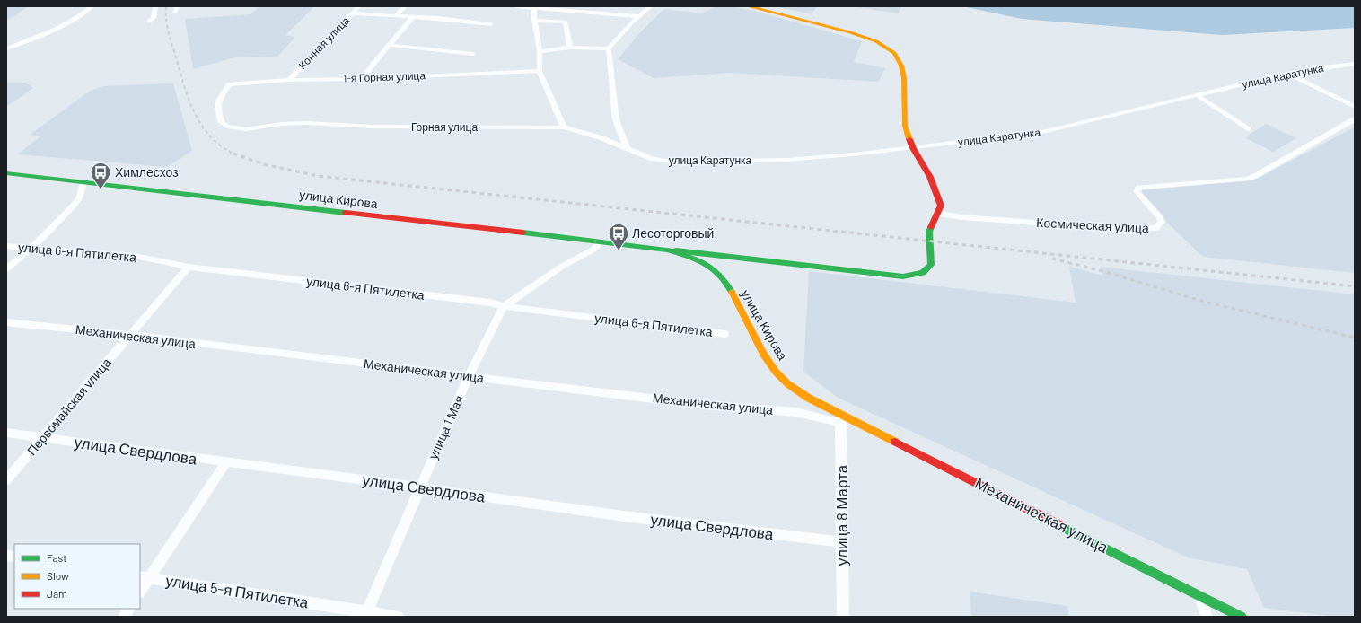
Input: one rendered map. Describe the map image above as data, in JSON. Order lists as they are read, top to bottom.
{
  "streets": {
    "main road": ["улица Кирова", "Механическая улица"],
    "street": [
      "Конная улица",
      "улица Каратунка",
      "1-я Горная улица",
      "Горная улица",
      "Космическая улица",
      "улица 6-я Пятилетка",
      "Первомайская улица",
      "улица 1 Мая",
      "улица Свердлова",
      "улица 8 Марта",
      "улица 5-я Пятилетка"
    ]
  },
  "crossings": [
    ["Конная улица", "1-я Горная улица"],
    ["улица Каратунка", "Горная улица"],
    ["1-я Горная улица", "Горная улица"],
    ["улица Кирова", "Космическая улица"],
    ["улица Кирова", "Механическая улица"],
    ["улица Кирова", "улица 1 Мая"],
    ["улица Кирова", "улица 8 Марта"],
    ["улица 6-я Пятилетка", "Первомайская улица"],
    ["улица 6-я Пятилетка", "улица 1 Мая"],
    ["Механическая улица", "Первомайская улица"],
    ["Механическая улица", "улица 1 Мая"],
    ["Механическая улица", "улица 8 Марта"],
    ["Первомайская улица", "улица Свердлова"],
    ["улица 1 Мая", "улица Свердлова"],
    ["улица 1 Мая", "улица 5-я Пятилетка"],
    ["улица Свердлова", "улица 8 Марта"]
  ],
  "places": {
    "bus stop": ["Химлесхоз", "Лесоторговый"]
  },
  "legend": ["Fast", "Slow", "Jam"]
}
